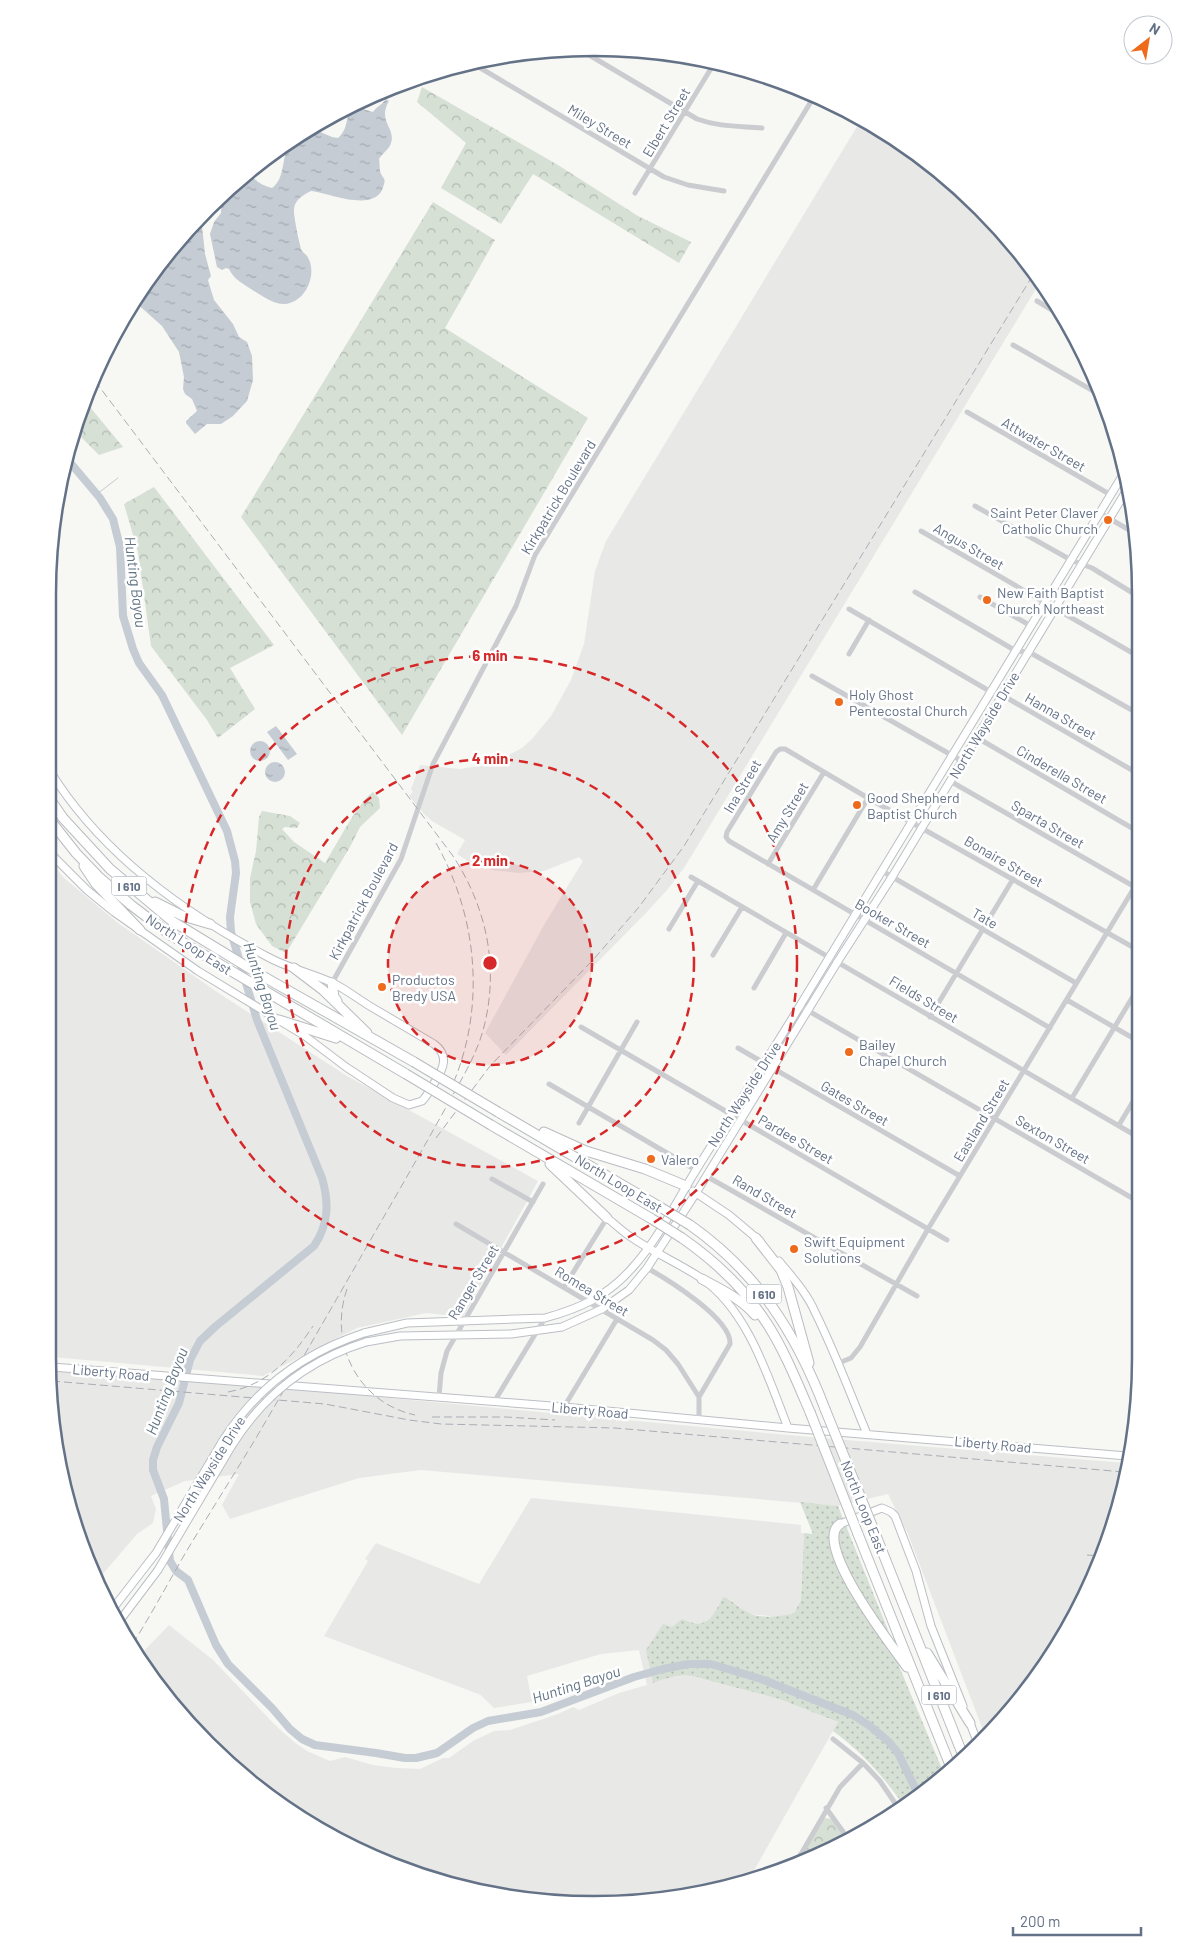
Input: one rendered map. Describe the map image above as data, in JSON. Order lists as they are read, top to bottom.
{
  "streets": {
    "highway": ["I 610", "North Loop East"],
    "main road": ["North Wayside Drive", "Liberty Road"],
    "street": [
      "Elbert Street",
      "Miley Street",
      "Attwater Street",
      "Kirkpatrick Boulevard",
      "Angus Street",
      "Hanna Street",
      "Cinderella Street",
      "Ina Street",
      "Amy Street",
      "Sparta Street",
      "Bonaire Street",
      "Tate",
      "Booker Street",
      "Fields Street",
      "Gates Street",
      "Eastland Street",
      "Pardee Street",
      "Sexton Street",
      "Rand Street",
      "Ranger Street",
      "Romea Street"
    ]
  },
  "crossings": [
    ["Elbert Street", "Miley Street"],
    ["Attwater Street", "North Wayside Drive"],
    ["Angus Street", "North Wayside Drive"],
    ["Hanna Street", "North Wayside Drive"],
    ["North Wayside Drive", "Cinderella Street"],
    ["North Wayside Drive", "Sparta Street"],
    ["North Wayside Drive", "Bonaire Street"],
    ["North Wayside Drive", "Tate"],
    ["North Wayside Drive", "Booker Street"],
    ["North Wayside Drive", "Fields Street"],
    ["North Wayside Drive", "Gates Street"],
    ["North Wayside Drive", "Pardee Street"],
    ["North Wayside Drive", "Sexton Street"],
    ["North Wayside Drive", "Rand Street"],
    ["North Wayside Drive", "Ranger Street"],
    ["North Wayside Drive", "Romea Street"],
    ["Ina Street", "Bonaire Street"],
    ["Ina Street", "Booker Street"],
    ["Amy Street", "Bonaire Street"],
    ["Amy Street", "Booker Street"],
    ["Bonaire Street", "Eastland Street"],
    ["Tate", "Eastland Street"],
    ["Booker Street", "Eastland Street"],
    ["Fields Street", "Eastland Street"],
    ["Gates Street", "Eastland Street"],
    ["Eastland Street", "Pardee Street"],
    ["Eastland Street", "Sexton Street"],
    ["Eastland Street", "Rand Street"],
    ["Ranger Street", "Romea Street"],
    ["Ranger Street", "Liberty Road"]
  ],
  "water": ["Hunting Bayou"],
  "places": [
    "Saint Peter Claver Catholic Church",
    "New Faith Baptist Church Northeast",
    "Holy Ghost Pentecostal Church",
    "Good Shepherd Baptist Church",
    "Productos Bredy USA",
    "Bailey Chapel Church",
    "Valero",
    "Swift Equipment Solutions"
  ],
  "scale_bar": "200 m",
  "north": "top right",
  "rings": ["6 min", "4 min", "2 min"]
}
